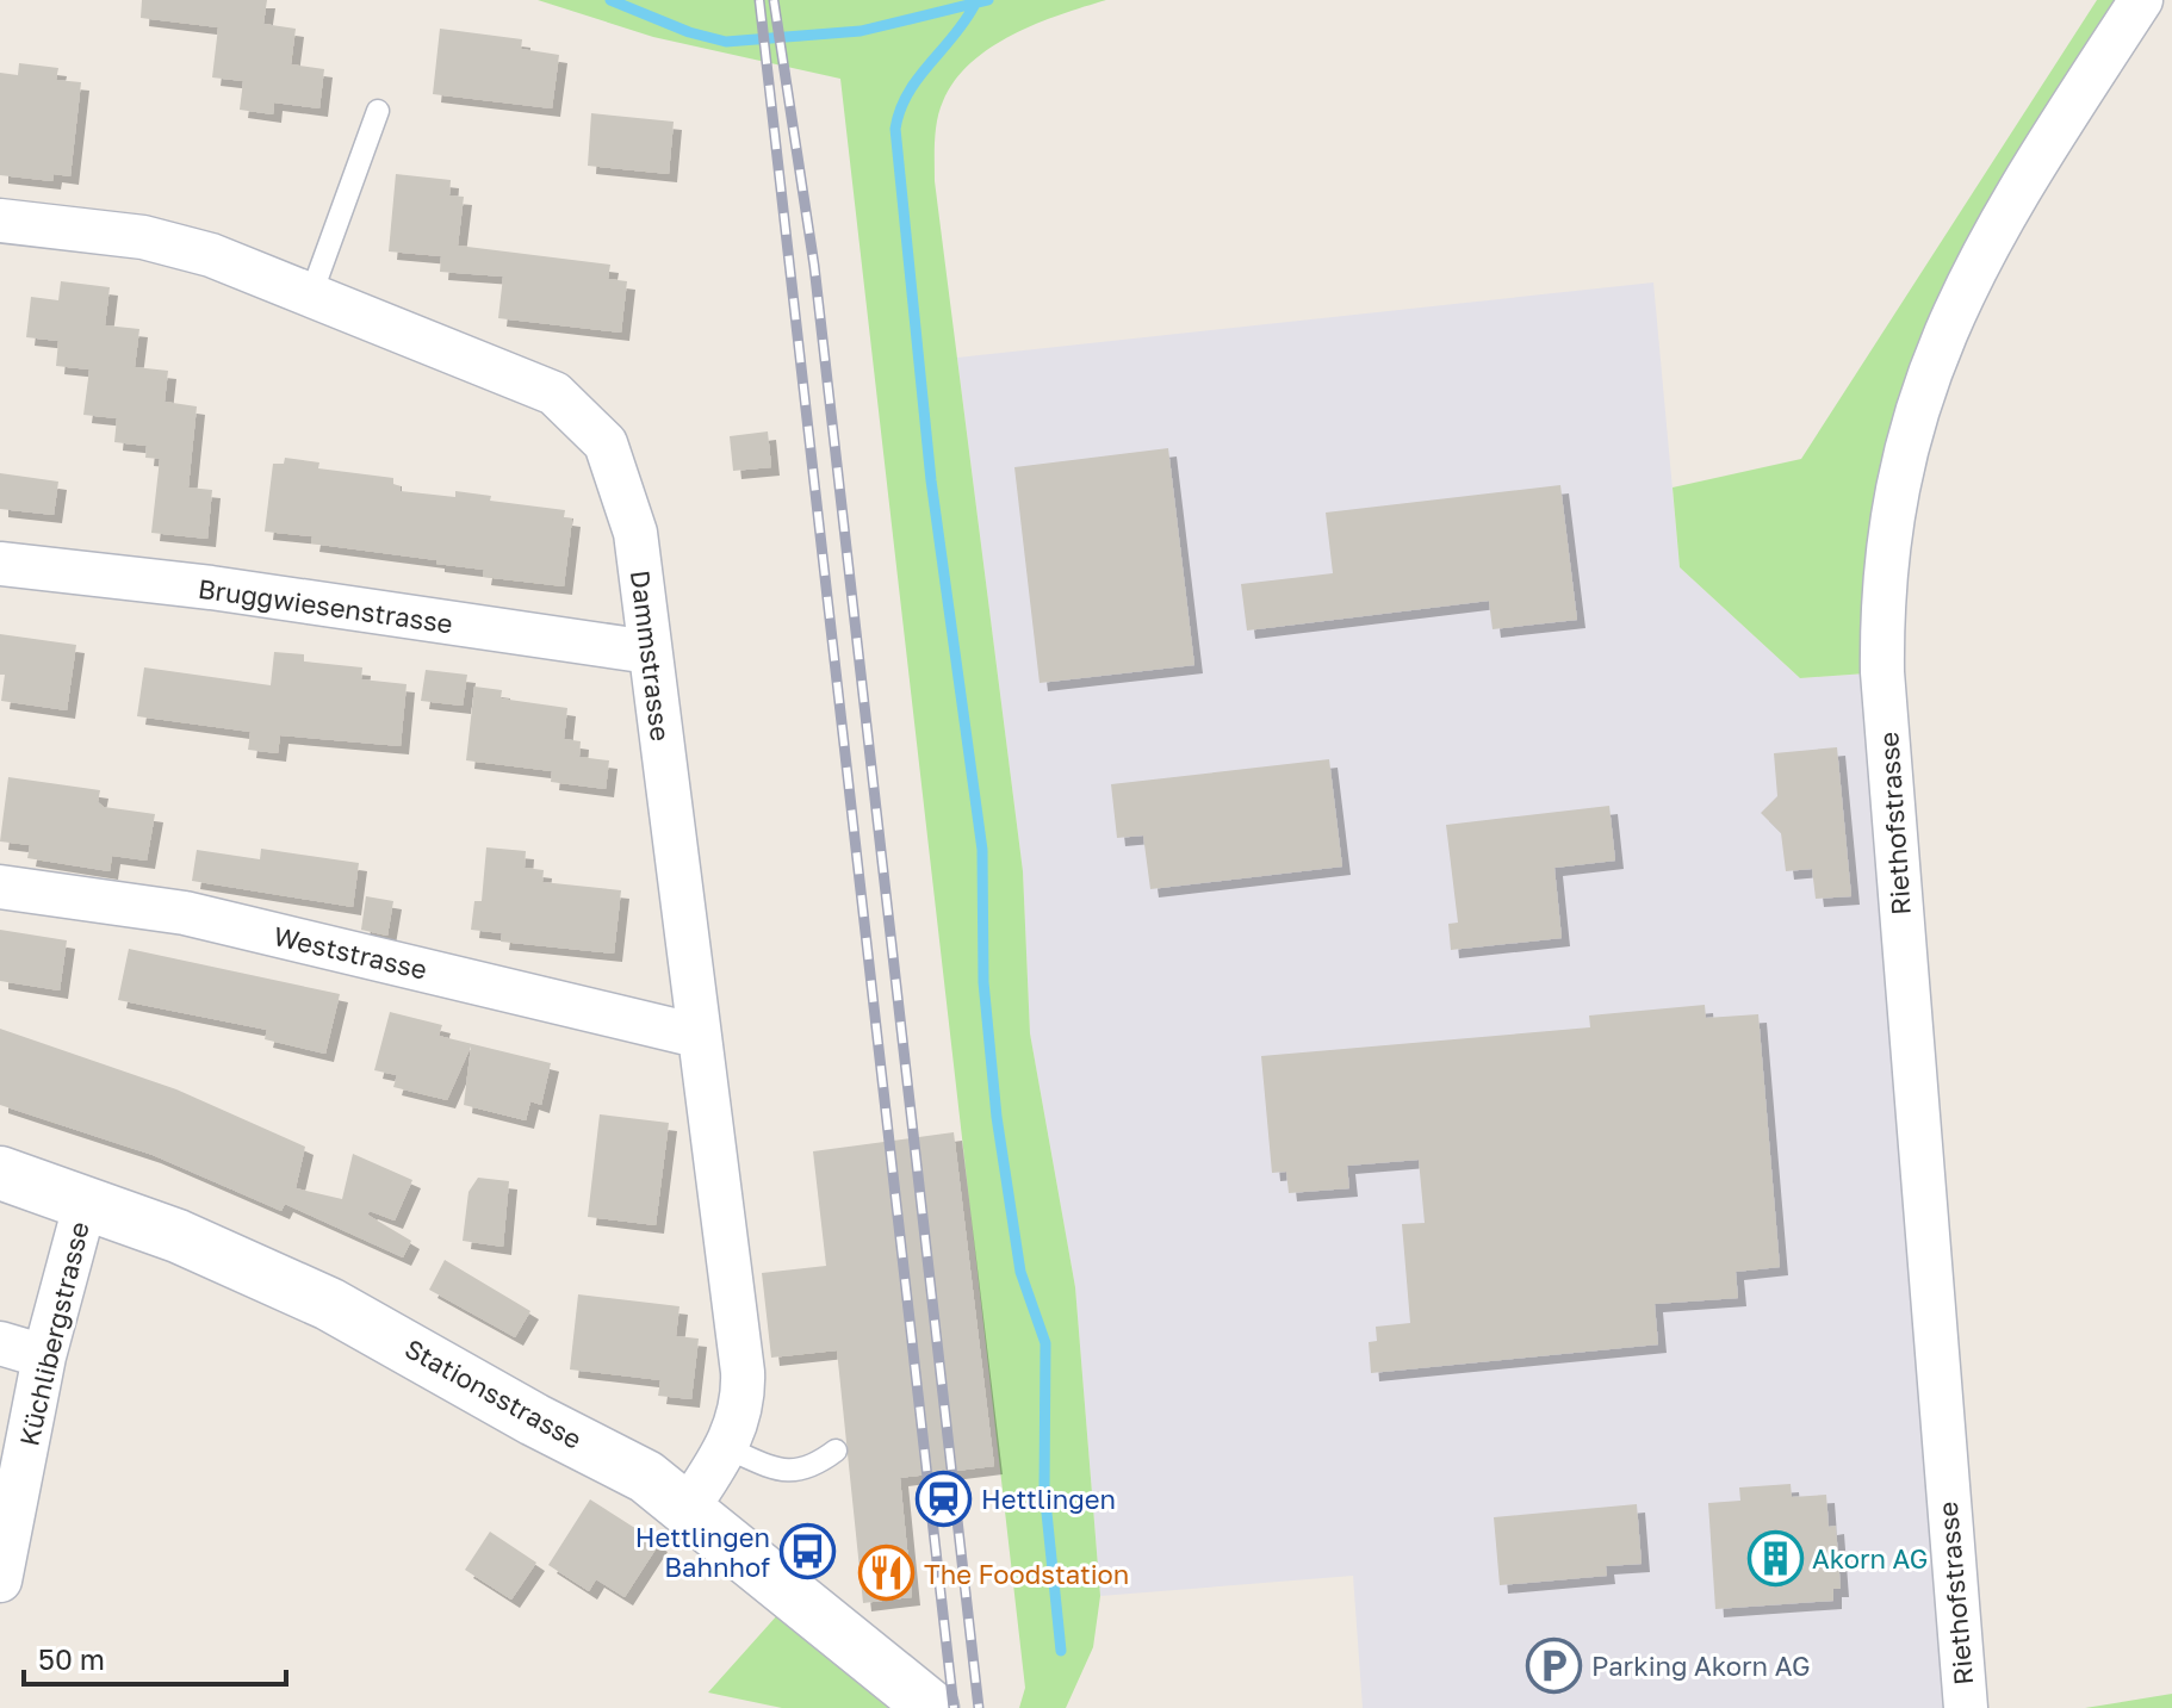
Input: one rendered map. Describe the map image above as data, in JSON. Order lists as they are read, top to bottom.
{
  "streets": {
    "street": [
      "Bruggwiesenstrasse",
      "Dammstrasse",
      "Riethofstrasse",
      "Weststrasse",
      "Küchlibergstrasse",
      "Stationsstrasse"
    ]
  },
  "crossings": [
    ["Bruggwiesenstrasse", "Dammstrasse"],
    ["Dammstrasse", "Weststrasse"],
    ["Dammstrasse", "Stationsstrasse"],
    ["Küchlibergstrasse", "Stationsstrasse"]
  ],
  "places": {
    "station": ["Hettlingen"],
    "bus stop": ["Hettlingen Bahnhof"],
    "building": ["Akorn AG"],
    "restaurant": ["The Foodstation"],
    "parking": ["Parking Akorn AG"]
  },
  "scale_bar": "50 m"
}
